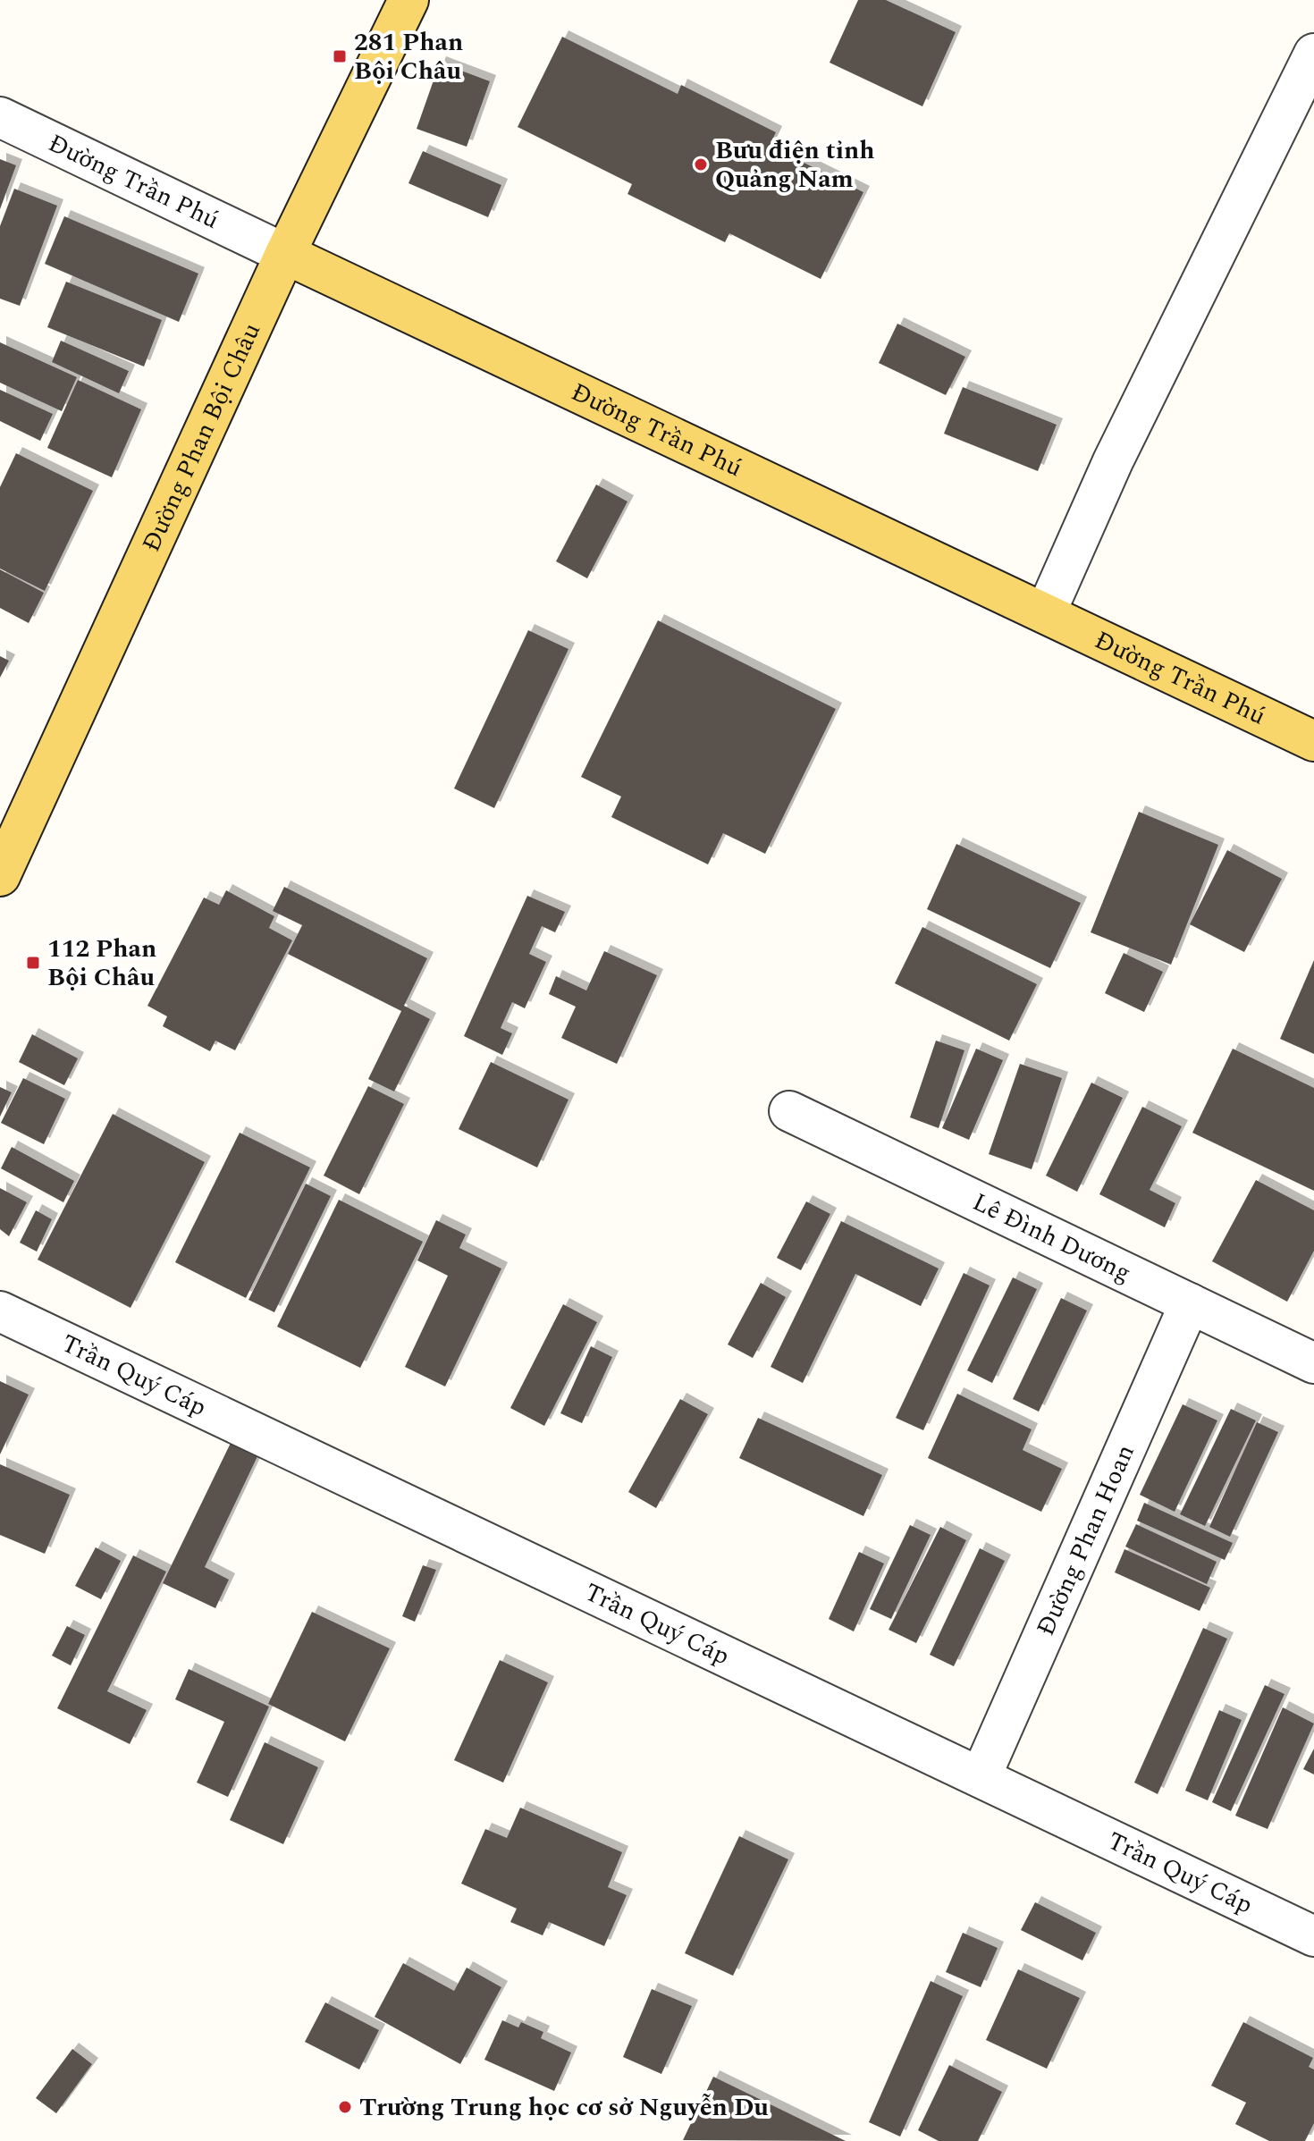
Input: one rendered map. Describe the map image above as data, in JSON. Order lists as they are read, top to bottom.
{
  "streets": {
    "main road": ["Đường Trần Phú", "Đường Phan Bội Châu"],
    "street": ["Lê Đình Dương", "Trần Quý Cáp", "Đường Phan Hoan"]
  },
  "crossings": [
    ["Đường Trần Phú", "Đường Phan Bội Châu"],
    ["Lê Đình Dương", "Đường Phan Hoan"],
    ["Trần Quý Cáp", "Đường Phan Hoan"]
  ],
  "places": {
    "transit": ["281 Phan Bội Châu", "112 Phan Bội Châu"],
    "other": ["Bưu điện tỉnh Quảng Nam", "Trường Trung học cơ sở Nguyễn Du"]
  }
}
